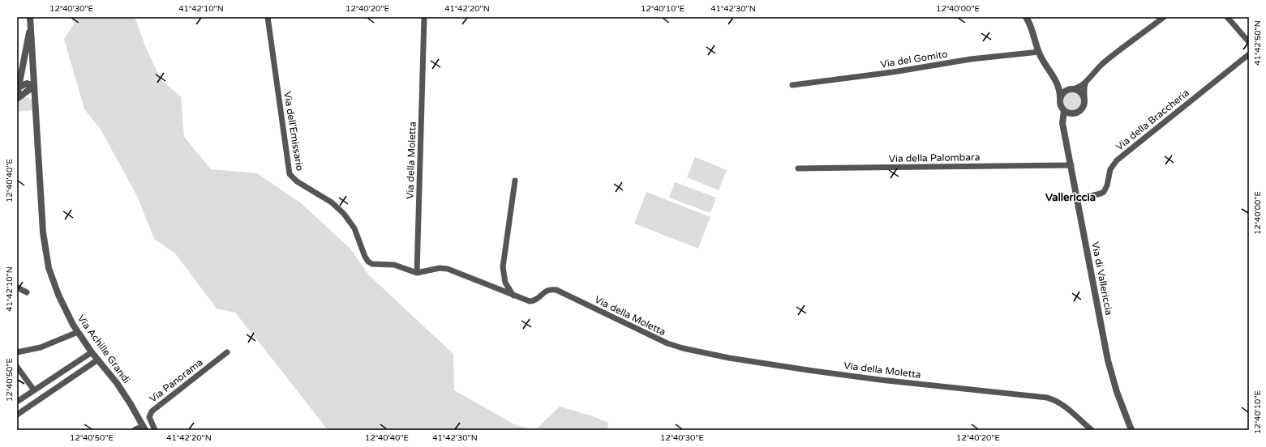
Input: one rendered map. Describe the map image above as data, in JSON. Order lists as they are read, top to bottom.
{
  "streets": {
    "street": [
      "Via del Gomito",
      "Via della Braccheria",
      "Via dell'Emissario",
      "Via della Palombara",
      "Via della Moletta",
      "Via di Vallericcia",
      "Via Achille Grandi",
      "Via Panorama"
    ]
  },
  "crossings": [
    ["Via del Gomito", "Via di Vallericcia"],
    ["Via della Braccheria", "Via di Vallericcia"],
    ["Via dell'Emissario", "Via della Moletta"],
    ["Via della Palombara", "Via di Vallericcia"]
  ],
  "districts": ["Vallericcia"],
  "coordinates": [
    "12°40'30\"E",
    "41°42'10\"N",
    "12°40'20\"E",
    "41°42'20\"N",
    "12°40'10\"E",
    "41°42'30\"N",
    "12°40'00\"E",
    "41°42'50\"N",
    "12°40'40\"E",
    "12°40'50\"E"
  ]
}
